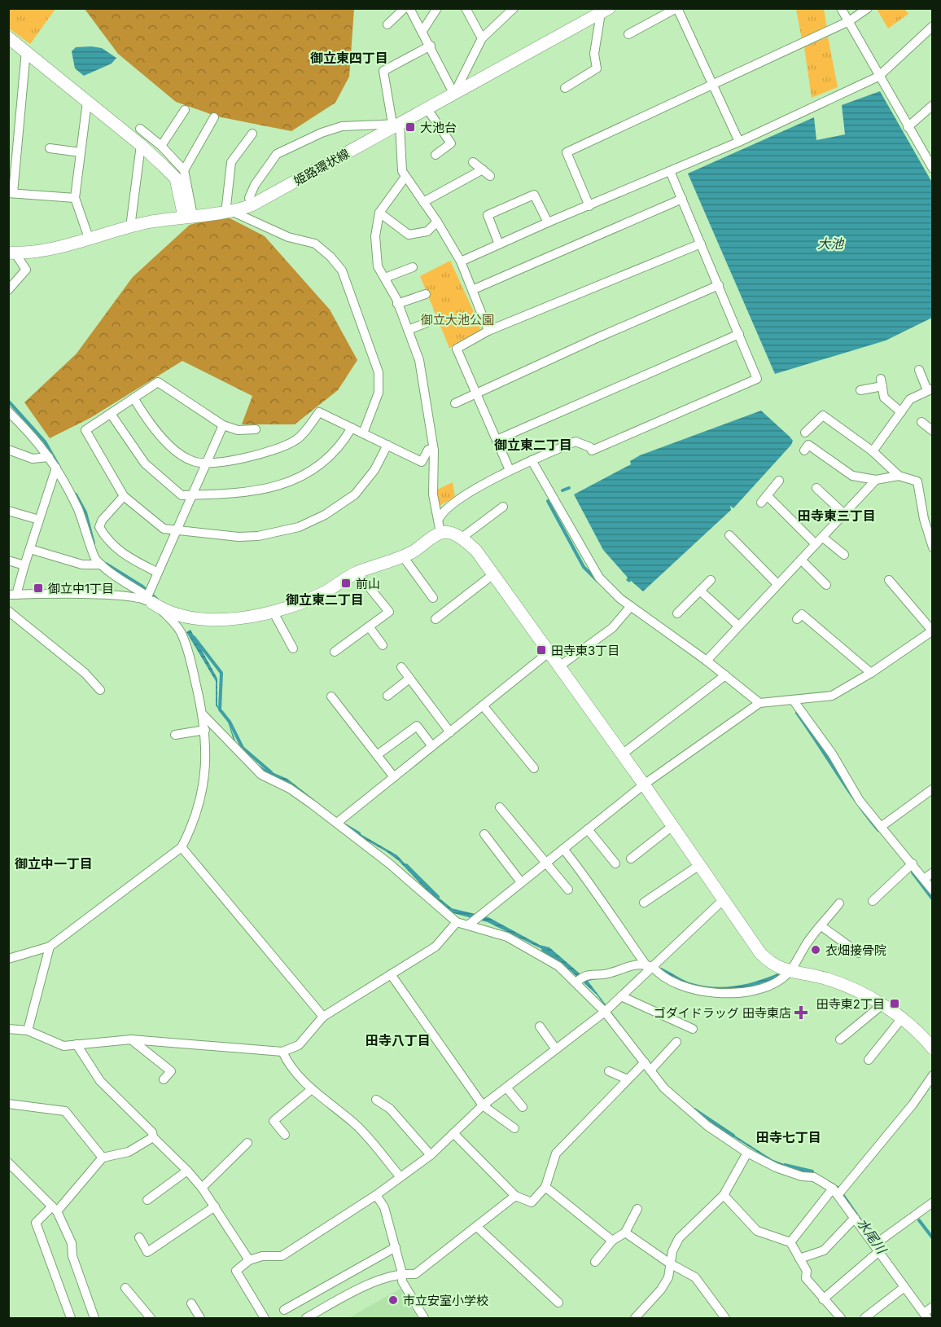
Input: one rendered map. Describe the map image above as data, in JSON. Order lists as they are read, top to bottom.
{
  "streets": {
    "street": ["姫路環状線"]
  },
  "districts": [
    "御立東四丁目",
    "御立東二丁目",
    "田寺東三丁目",
    "御立東二丁目",
    "御立中一丁目",
    "田寺八丁目",
    "田寺七丁目"
  ],
  "water": ["大池", "水尾川"],
  "parks": ["御立大池公園"],
  "places": {
    "transit": [
      "大池台",
      "前山",
      "御立中1丁目",
      "田寺東3丁目",
      "田寺東2丁目"
    ],
    "other": ["衣畑接骨院", "市立安室小学校"],
    "health": ["ゴダイドラッグ 田寺東店"]
  }
}
